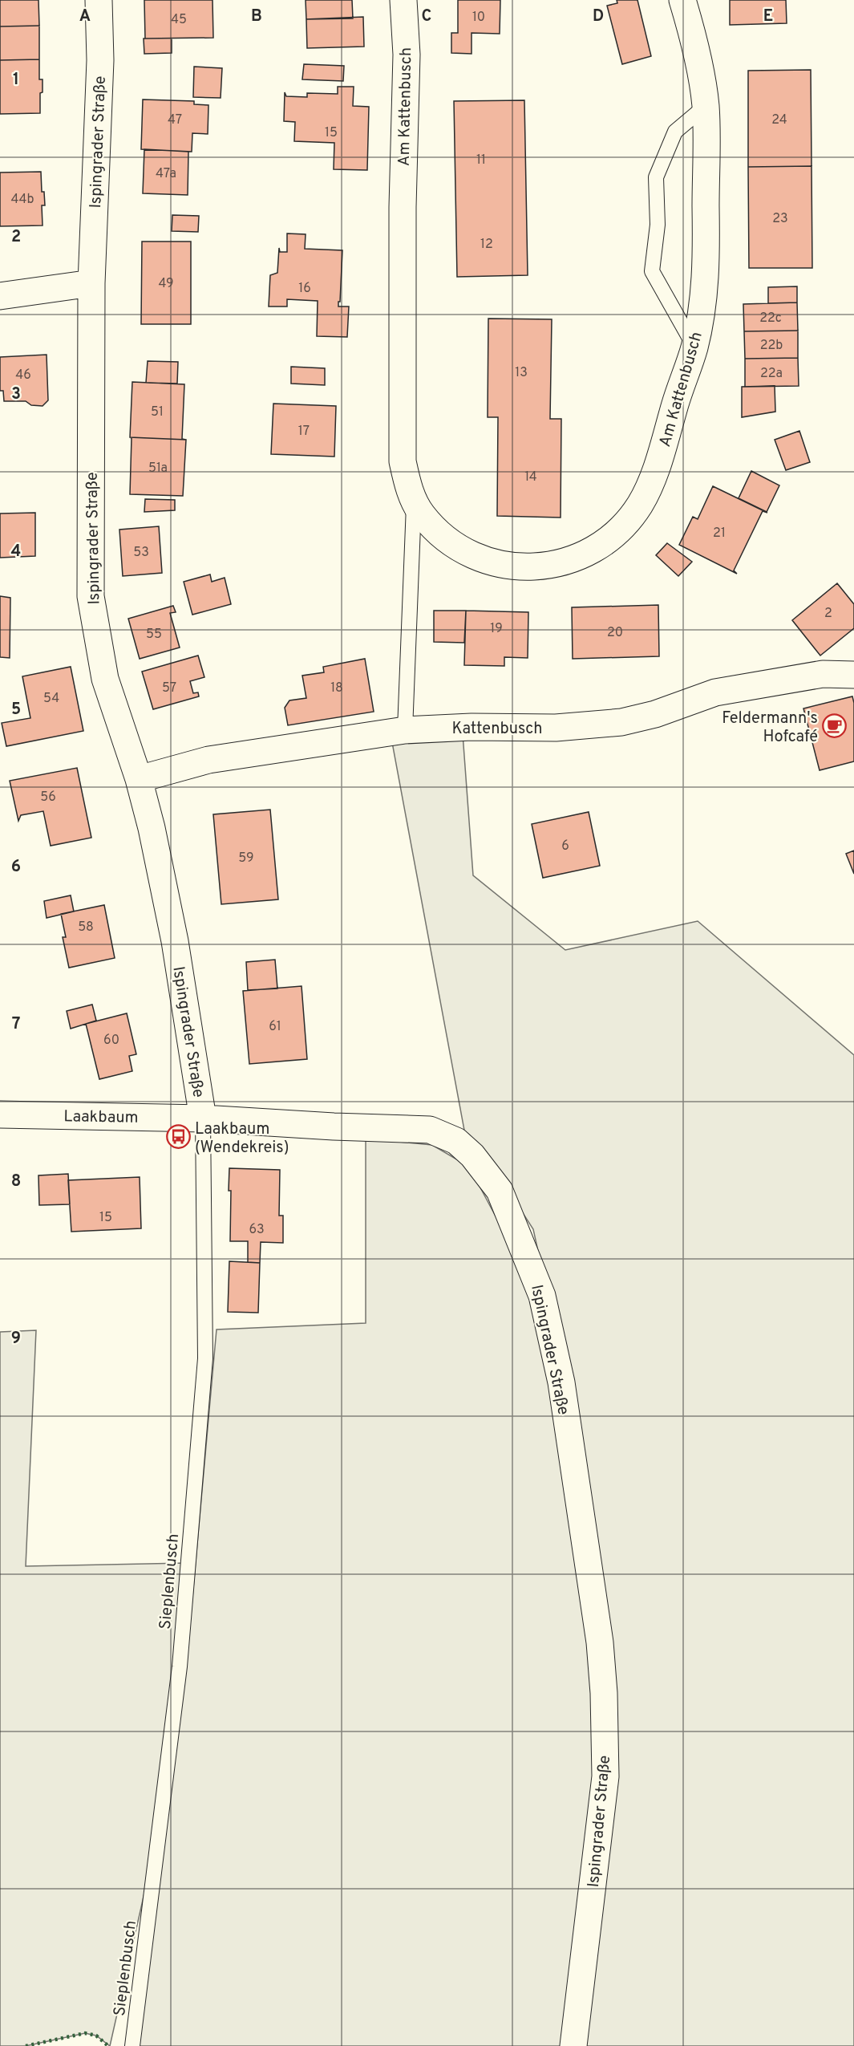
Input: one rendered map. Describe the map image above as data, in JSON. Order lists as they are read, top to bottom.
{
  "streets": {
    "street": [
      "Am Kattenbusch",
      "Ispingrader Straße",
      "Kattenbusch",
      "Laakbaum"
    ],
    "lane": ["Sieplenbusch"]
  },
  "crossings": [
    ["Am Kattenbusch", "Kattenbusch"],
    ["Ispingrader Straße", "Kattenbusch"],
    ["Ispingrader Straße", "Laakbaum"],
    ["Ispingrader Straße", "Sieplenbusch"],
    ["Laakbaum", "Sieplenbusch"]
  ],
  "places": {
    "cafe": ["Feldermann's Hofcafé"],
    "bus stop": ["Laakbaum (Wendekreis)"]
  },
  "house_numbers": [
    "10",
    "45",
    "47",
    "24",
    "15",
    "11",
    "47a",
    "44b",
    "23",
    "12",
    "49",
    "16",
    "22c",
    "22b",
    "13",
    "22a",
    "46",
    "51",
    "17",
    "51a",
    "14",
    "21",
    "53",
    "2",
    "19",
    "20",
    "55",
    "57",
    "18",
    "54",
    "56",
    "6",
    "59",
    "58",
    "61",
    "60",
    "15",
    "63"
  ],
  "grid": {
    "columns": [
      "A",
      "B",
      "C",
      "D",
      "E"
    ],
    "rows": [
      "1",
      "2",
      "3",
      "4",
      "5",
      "6",
      "7",
      "8",
      "9"
    ]
  }
}
